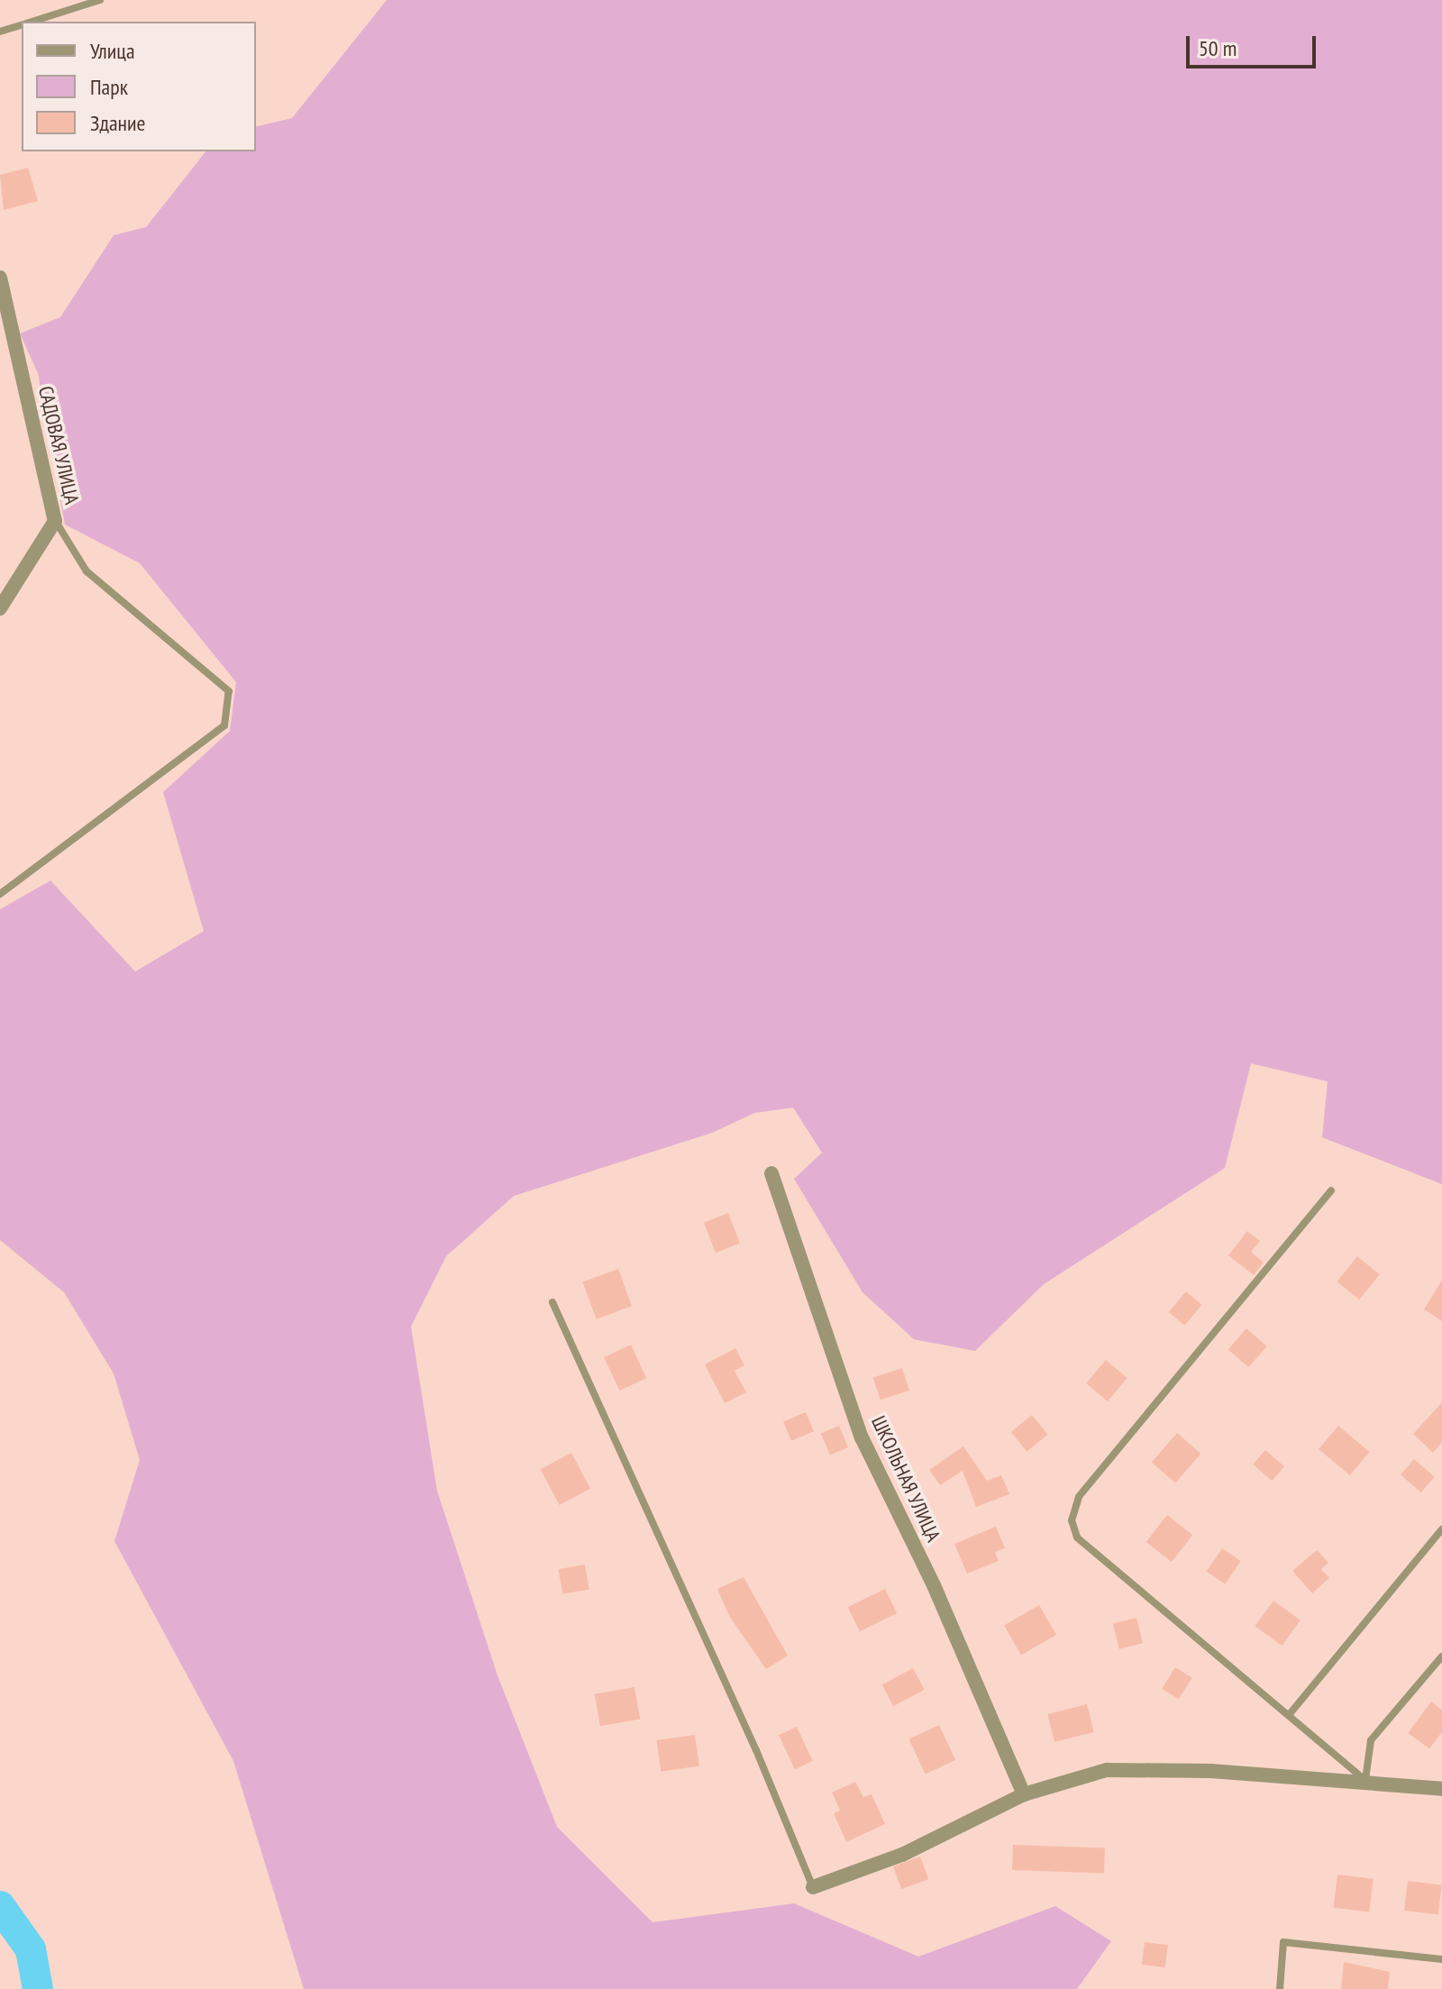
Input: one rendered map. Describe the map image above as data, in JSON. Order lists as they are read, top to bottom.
{
  "streets": {
    "street": ["САДОВАЯ УЛИЦА", "ШКОЛЬНАЯ УЛИЦА"]
  },
  "legend": ["Улица", "Парк", "Здание"],
  "scale_bar": "50 m"
}
